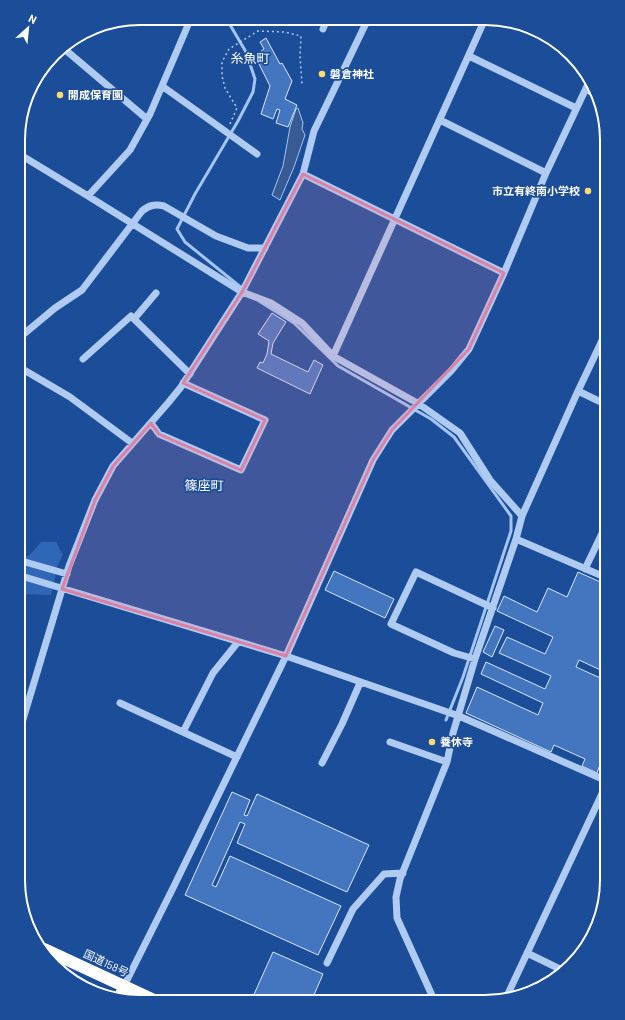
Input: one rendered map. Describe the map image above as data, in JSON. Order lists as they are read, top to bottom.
{
  "streets": {
    "highway": ["国道158号"]
  },
  "districts": ["糸魚町", "篠座町"],
  "places": [
    "磐倉神社",
    "開成保育園",
    "市立有終南小学校",
    "養休寺"
  ],
  "north": "top right"
}
